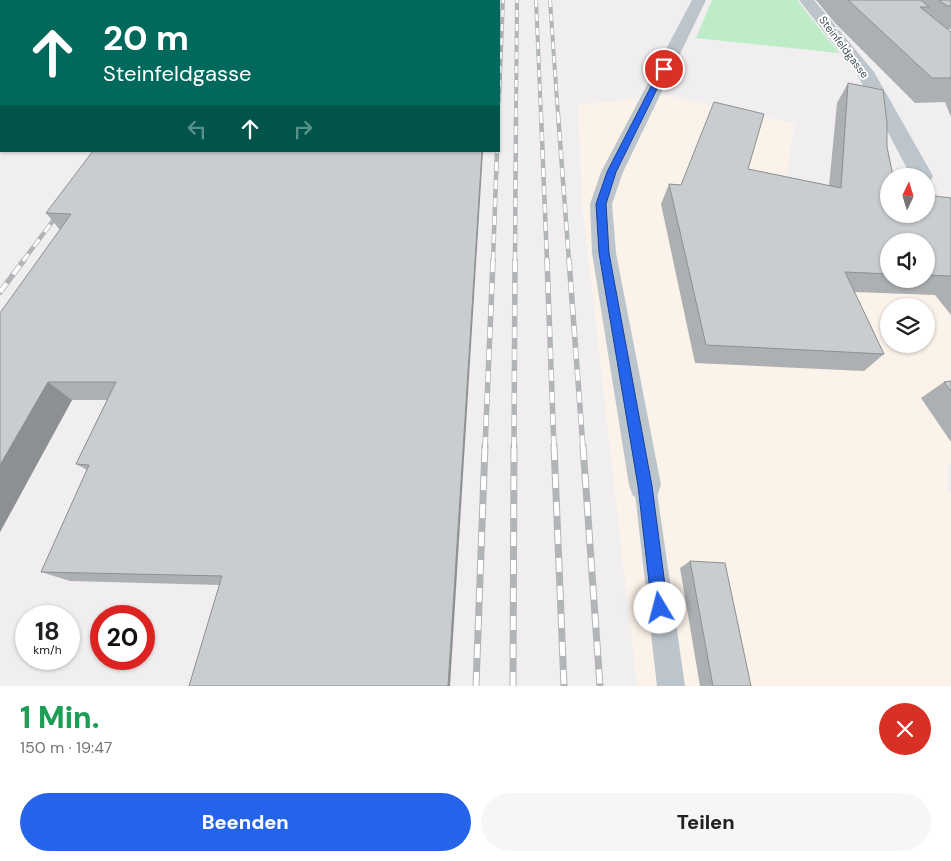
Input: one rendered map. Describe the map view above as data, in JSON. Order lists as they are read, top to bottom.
{
  "streets": {
    "street": ["Steinfeldgasse"]
  },
  "north": "top",
  "page": {
    "turn": ["20 m", "Steinfeldgasse"],
    "speed": "18 km/h",
    "limit": "20",
    "heading": ["1 Min.", "150 m · 19:47"],
    "buttons": ["Beenden", "Teilen"]
  }
}
